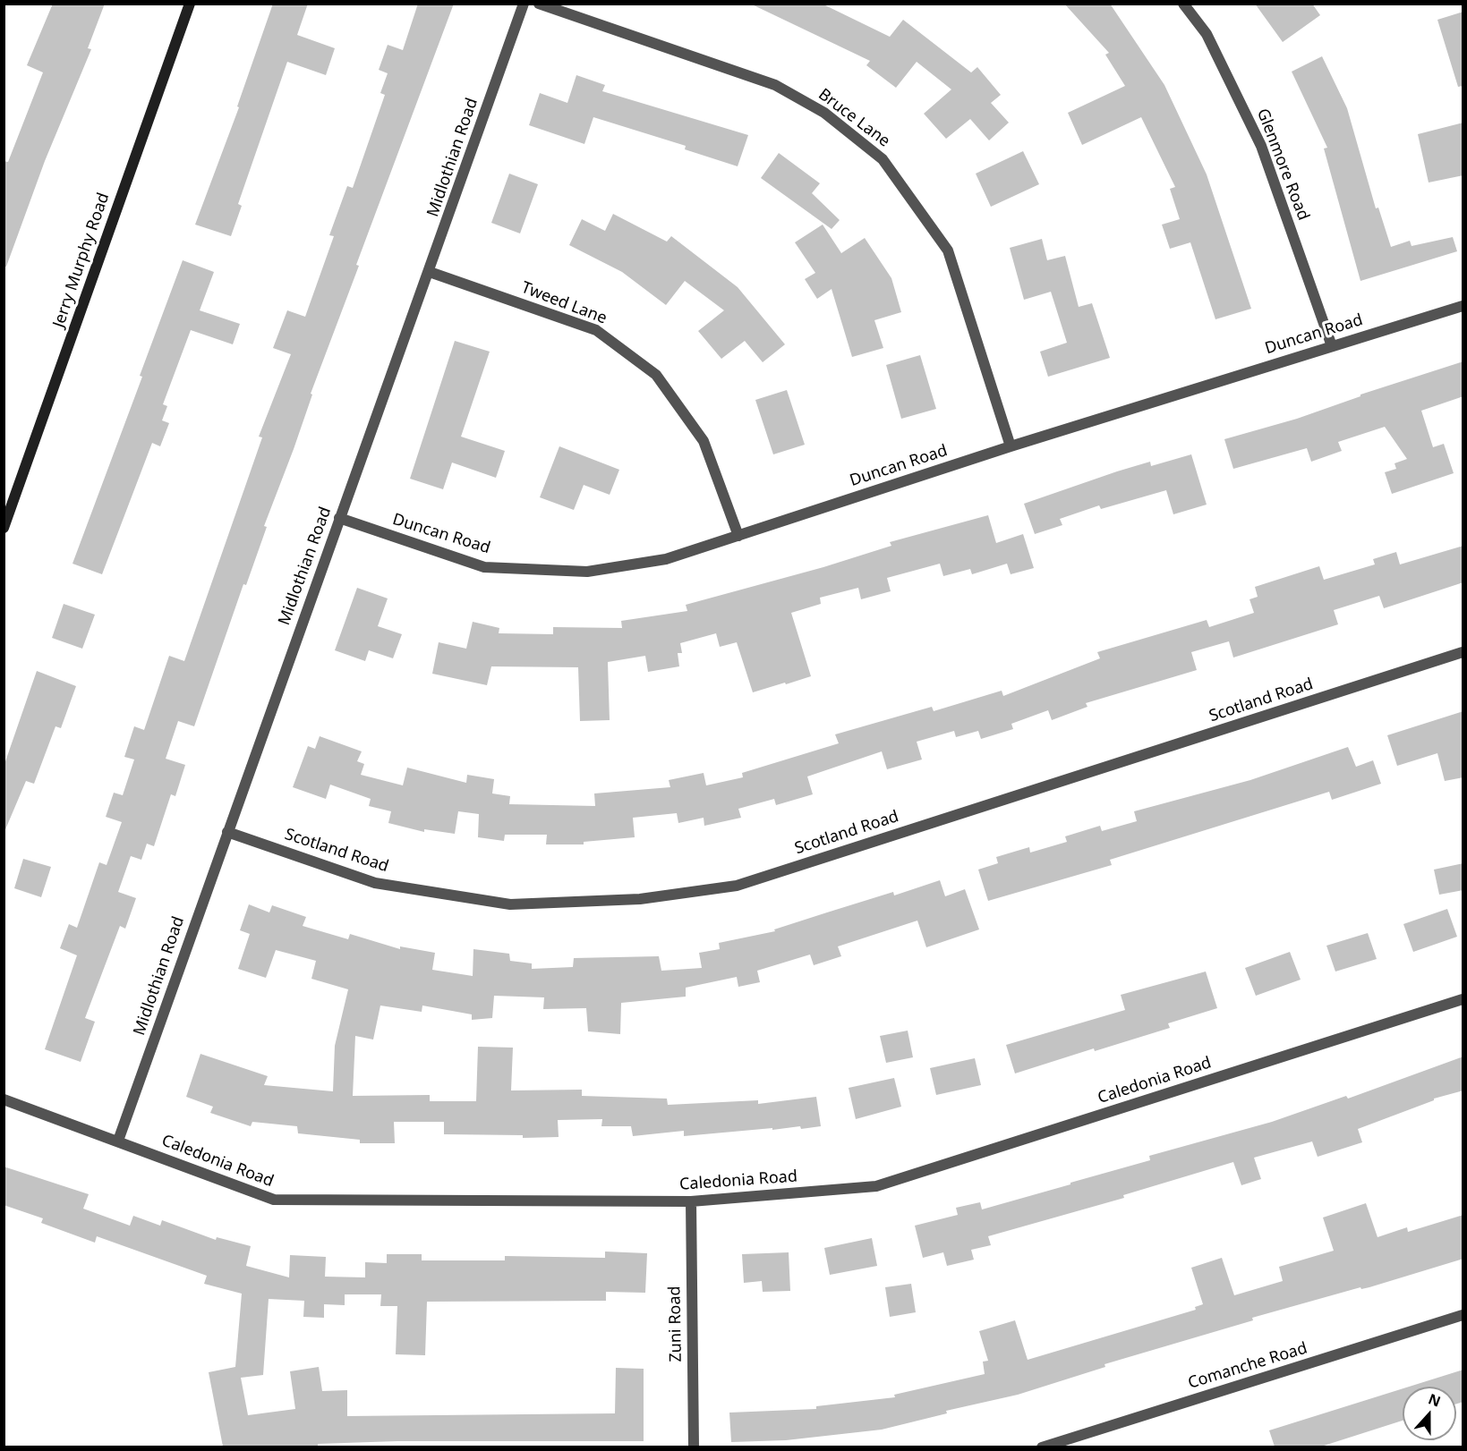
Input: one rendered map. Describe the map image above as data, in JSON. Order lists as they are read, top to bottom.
{
  "streets": {
    "street": [
      "Bruce Lane",
      "Midlothian Road",
      "Glenmore Road",
      "Jerry Murphy Road",
      "Tweed Lane",
      "Duncan Road",
      "Scotland Road",
      "Caledonia Road",
      "Zuni Road",
      "Comanche Road"
    ]
  },
  "crossings": [
    ["Bruce Lane", "Duncan Road"],
    ["Midlothian Road", "Tweed Lane"],
    ["Midlothian Road", "Duncan Road"],
    ["Midlothian Road", "Scotland Road"],
    ["Midlothian Road", "Caledonia Road"],
    ["Glenmore Road", "Duncan Road"],
    ["Tweed Lane", "Duncan Road"],
    ["Caledonia Road", "Zuni Road"]
  ],
  "north": "top"
}
